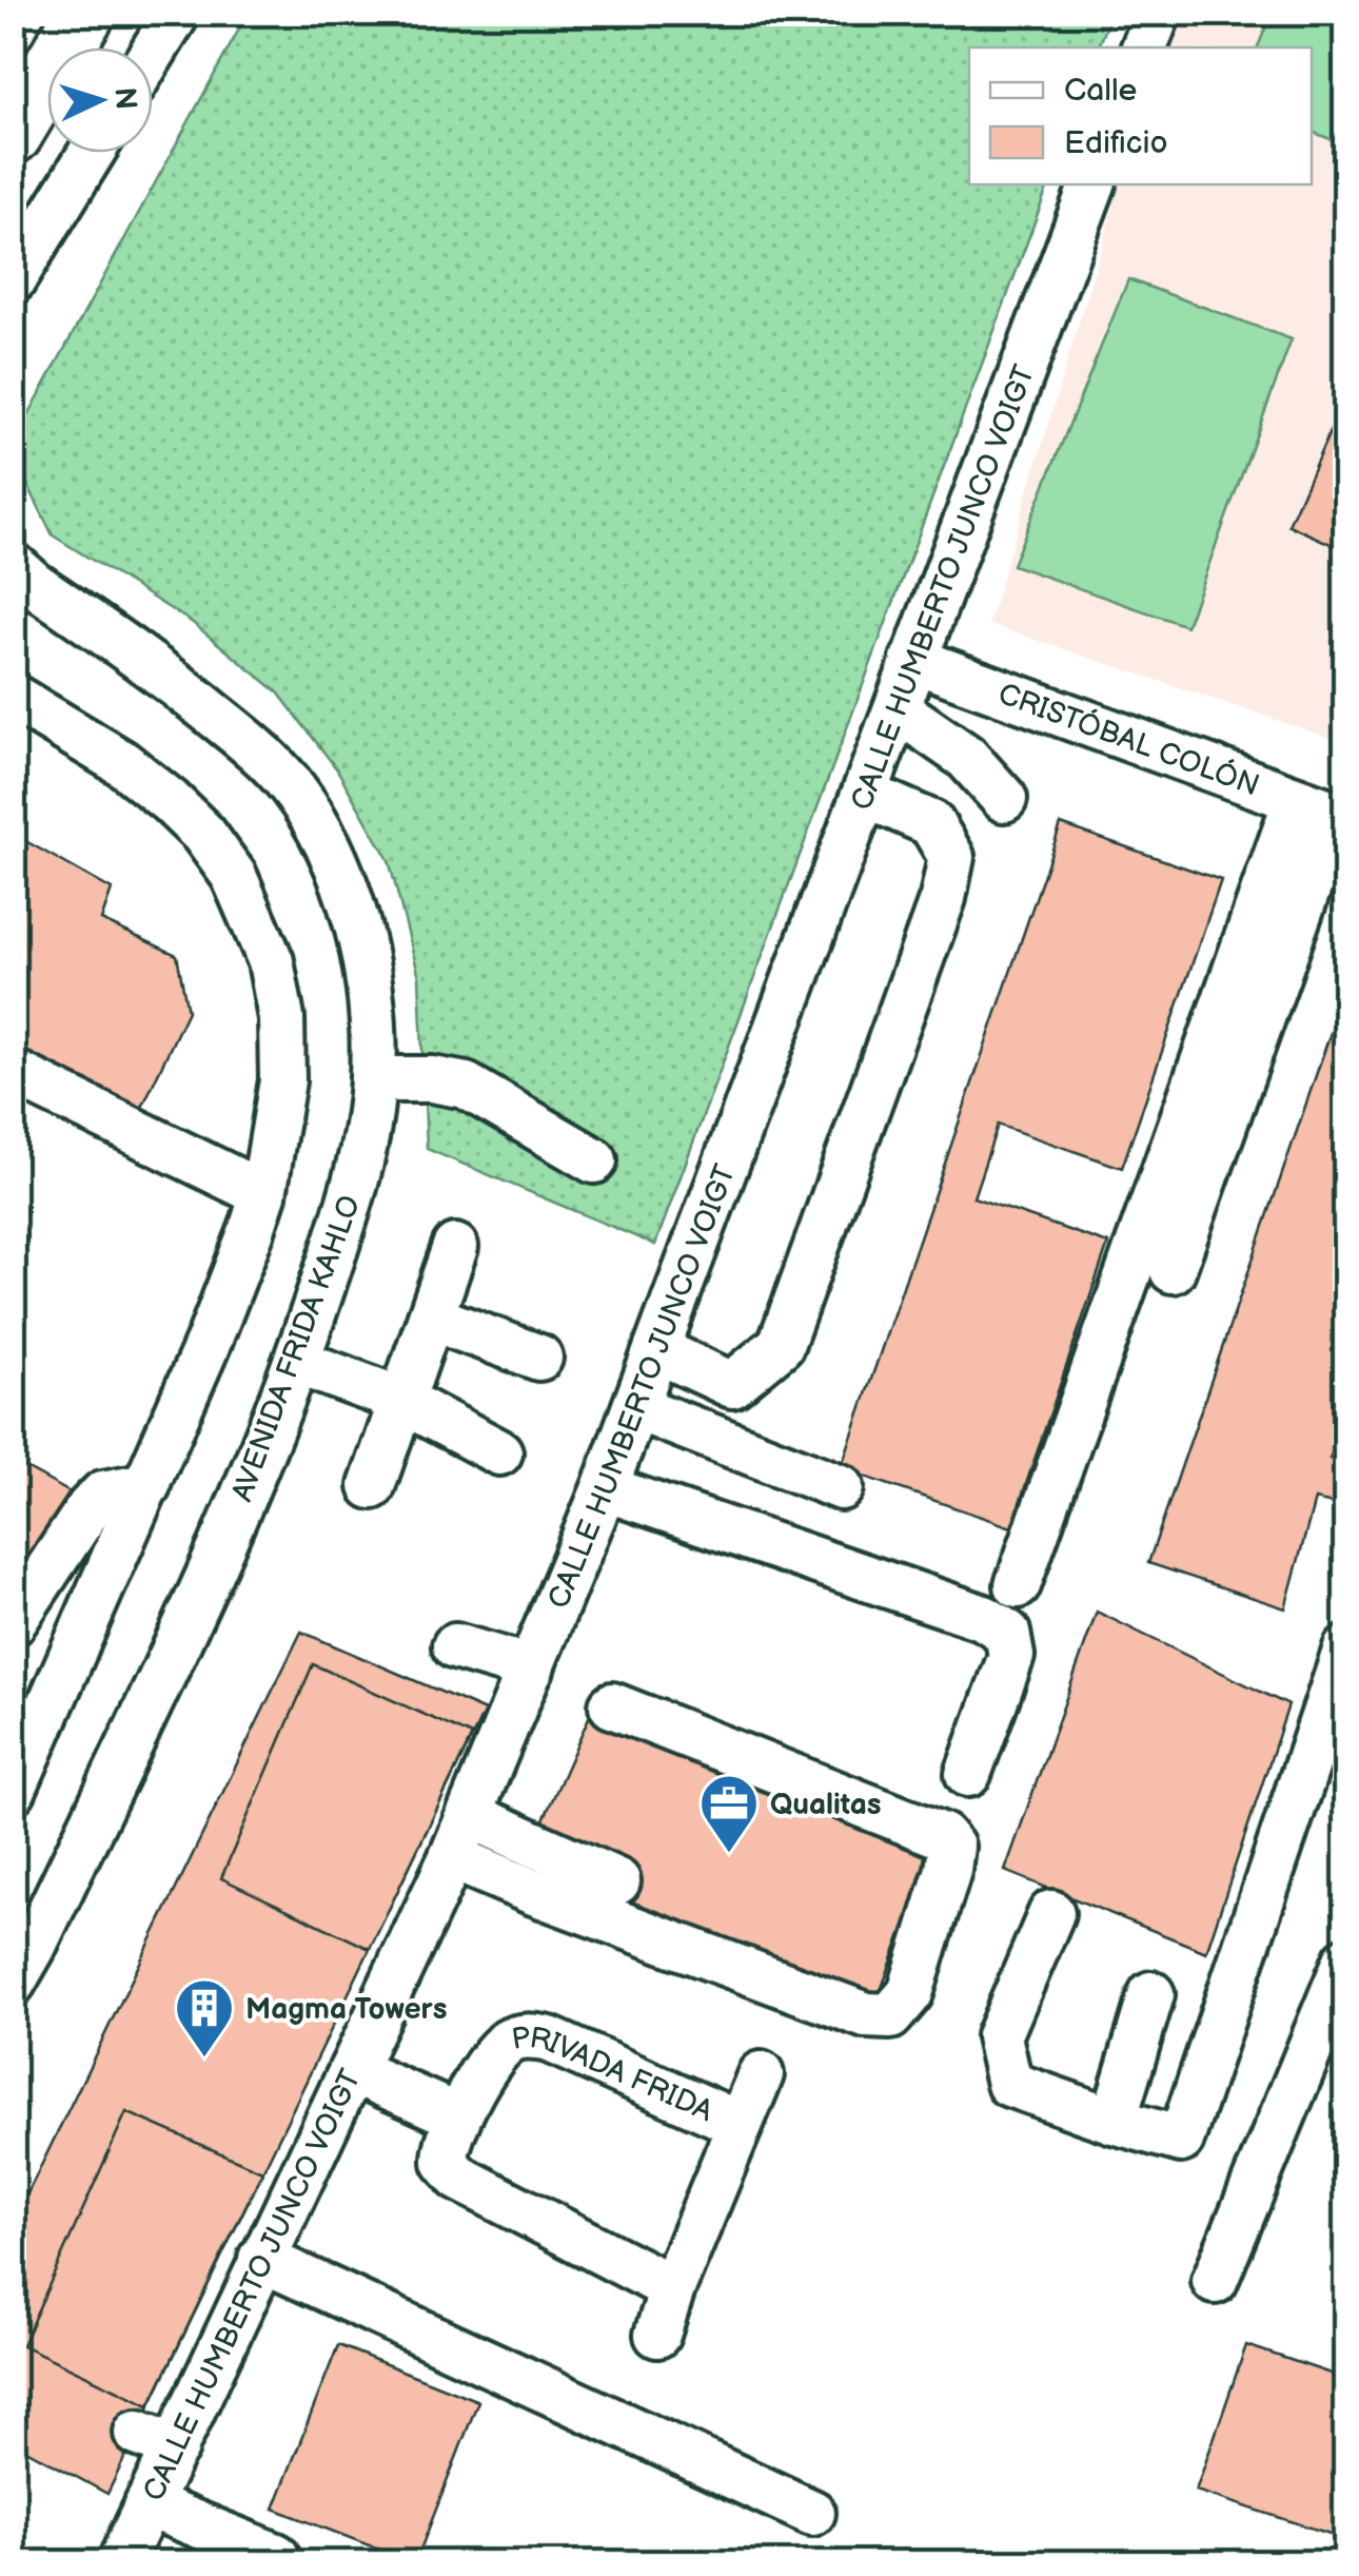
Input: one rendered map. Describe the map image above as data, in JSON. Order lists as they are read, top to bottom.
{
  "streets": {
    "street": [
      "CALLE HUMBERTO JUNCO VOIGT",
      "CRISTÓBAL COLÓN",
      "AVENIDA FRIDA KAHLO",
      "PRIVADA FRIDA"
    ]
  },
  "crossings": [
    ["CALLE HUMBERTO JUNCO VOIGT", "CRISTÓBAL COLÓN"]
  ],
  "places": {
    "office": ["Qualitas"],
    "building": ["Magma Towers"]
  },
  "legend": ["Calle", "Edificio"],
  "north": "right"
}
